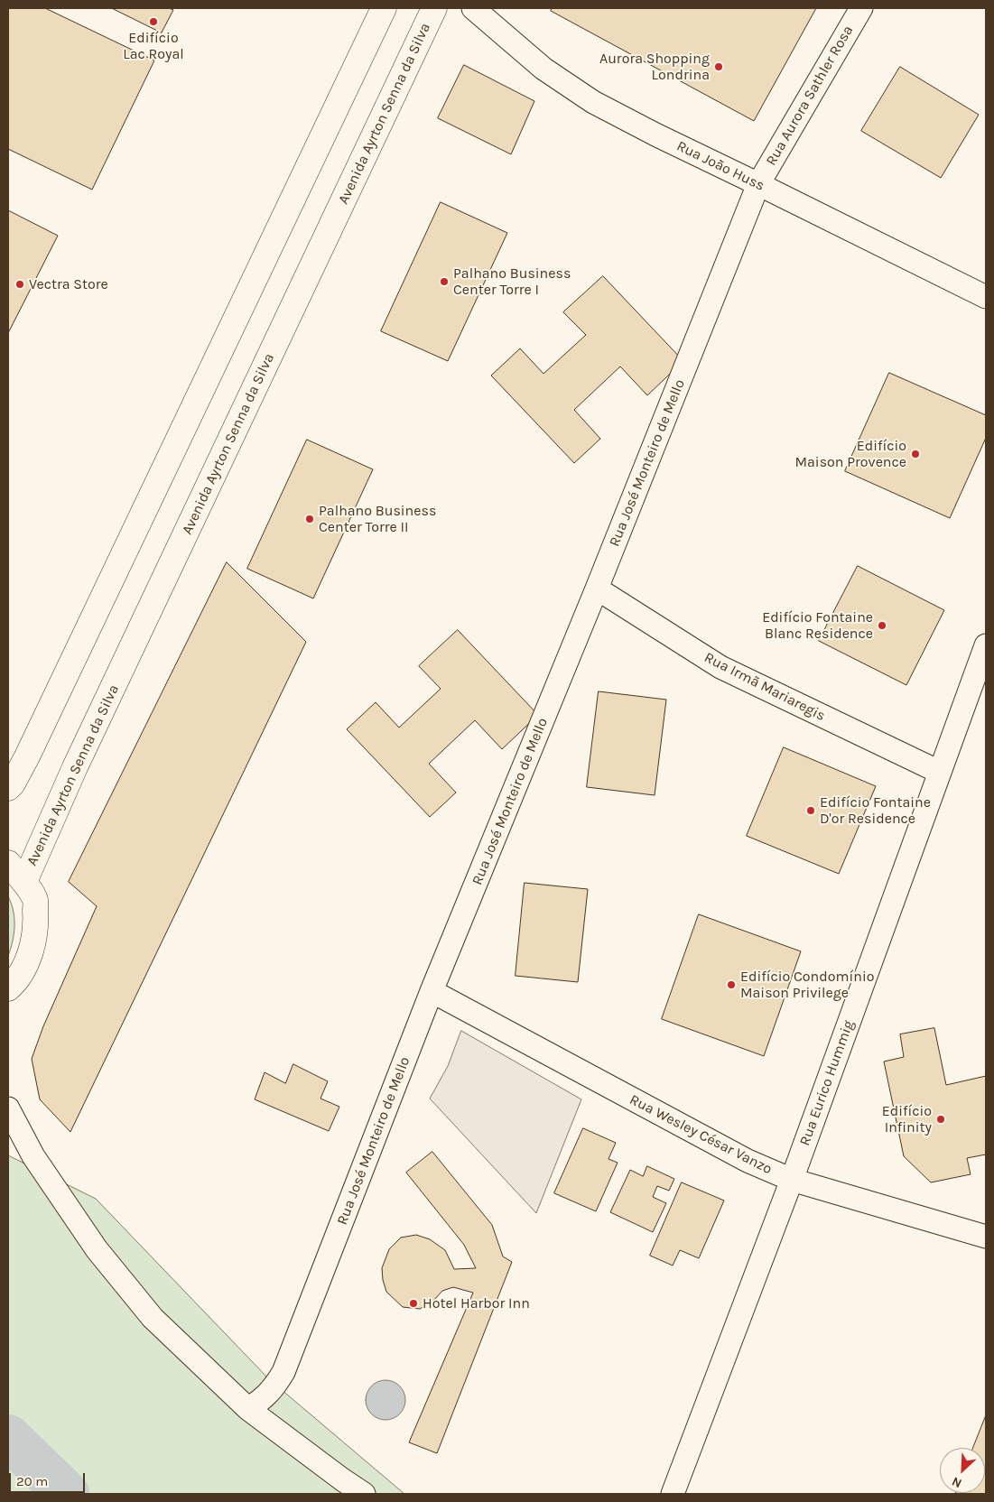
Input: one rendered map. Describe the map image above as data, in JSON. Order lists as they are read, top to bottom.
{
  "streets": {
    "main road": ["Avenida Ayrton Senna da Silva"],
    "street": [
      "Rua Aurora Sathler Rosa",
      "Rua João Huss",
      "Rua José Monteiro de Mello",
      "Rua Irmã Mariaregis",
      "Rua Eurico Hummig",
      "Rua Wesley César Vanzo"
    ]
  },
  "crossings": [
    ["Rua Aurora Sathler Rosa", "Rua João Huss"],
    ["Rua Aurora Sathler Rosa", "Rua José Monteiro de Mello"],
    ["Rua João Huss", "Rua José Monteiro de Mello"],
    ["Rua José Monteiro de Mello", "Rua Irmã Mariaregis"],
    ["Rua José Monteiro de Mello", "Rua Wesley César Vanzo"],
    ["Rua Irmã Mariaregis", "Rua Eurico Hummig"],
    ["Rua Eurico Hummig", "Rua Wesley César Vanzo"]
  ],
  "places": [
    "Edifício Lac Royal",
    "Aurora Shopping Londrina",
    "Palhano Business Center Torre I",
    "Vectra Store",
    "Edifício Maison Provence",
    "Palhano Business Center Torre II",
    "Edifício Fontaine Blanc Residence",
    "Edifício Fontaine D'or Residence",
    "Edifício Condomínio Maison Privilege",
    "Edifício Infinity",
    "Hotel Harbor Inn"
  ],
  "scale_bar": "20 m",
  "north": "bottom left"
}
